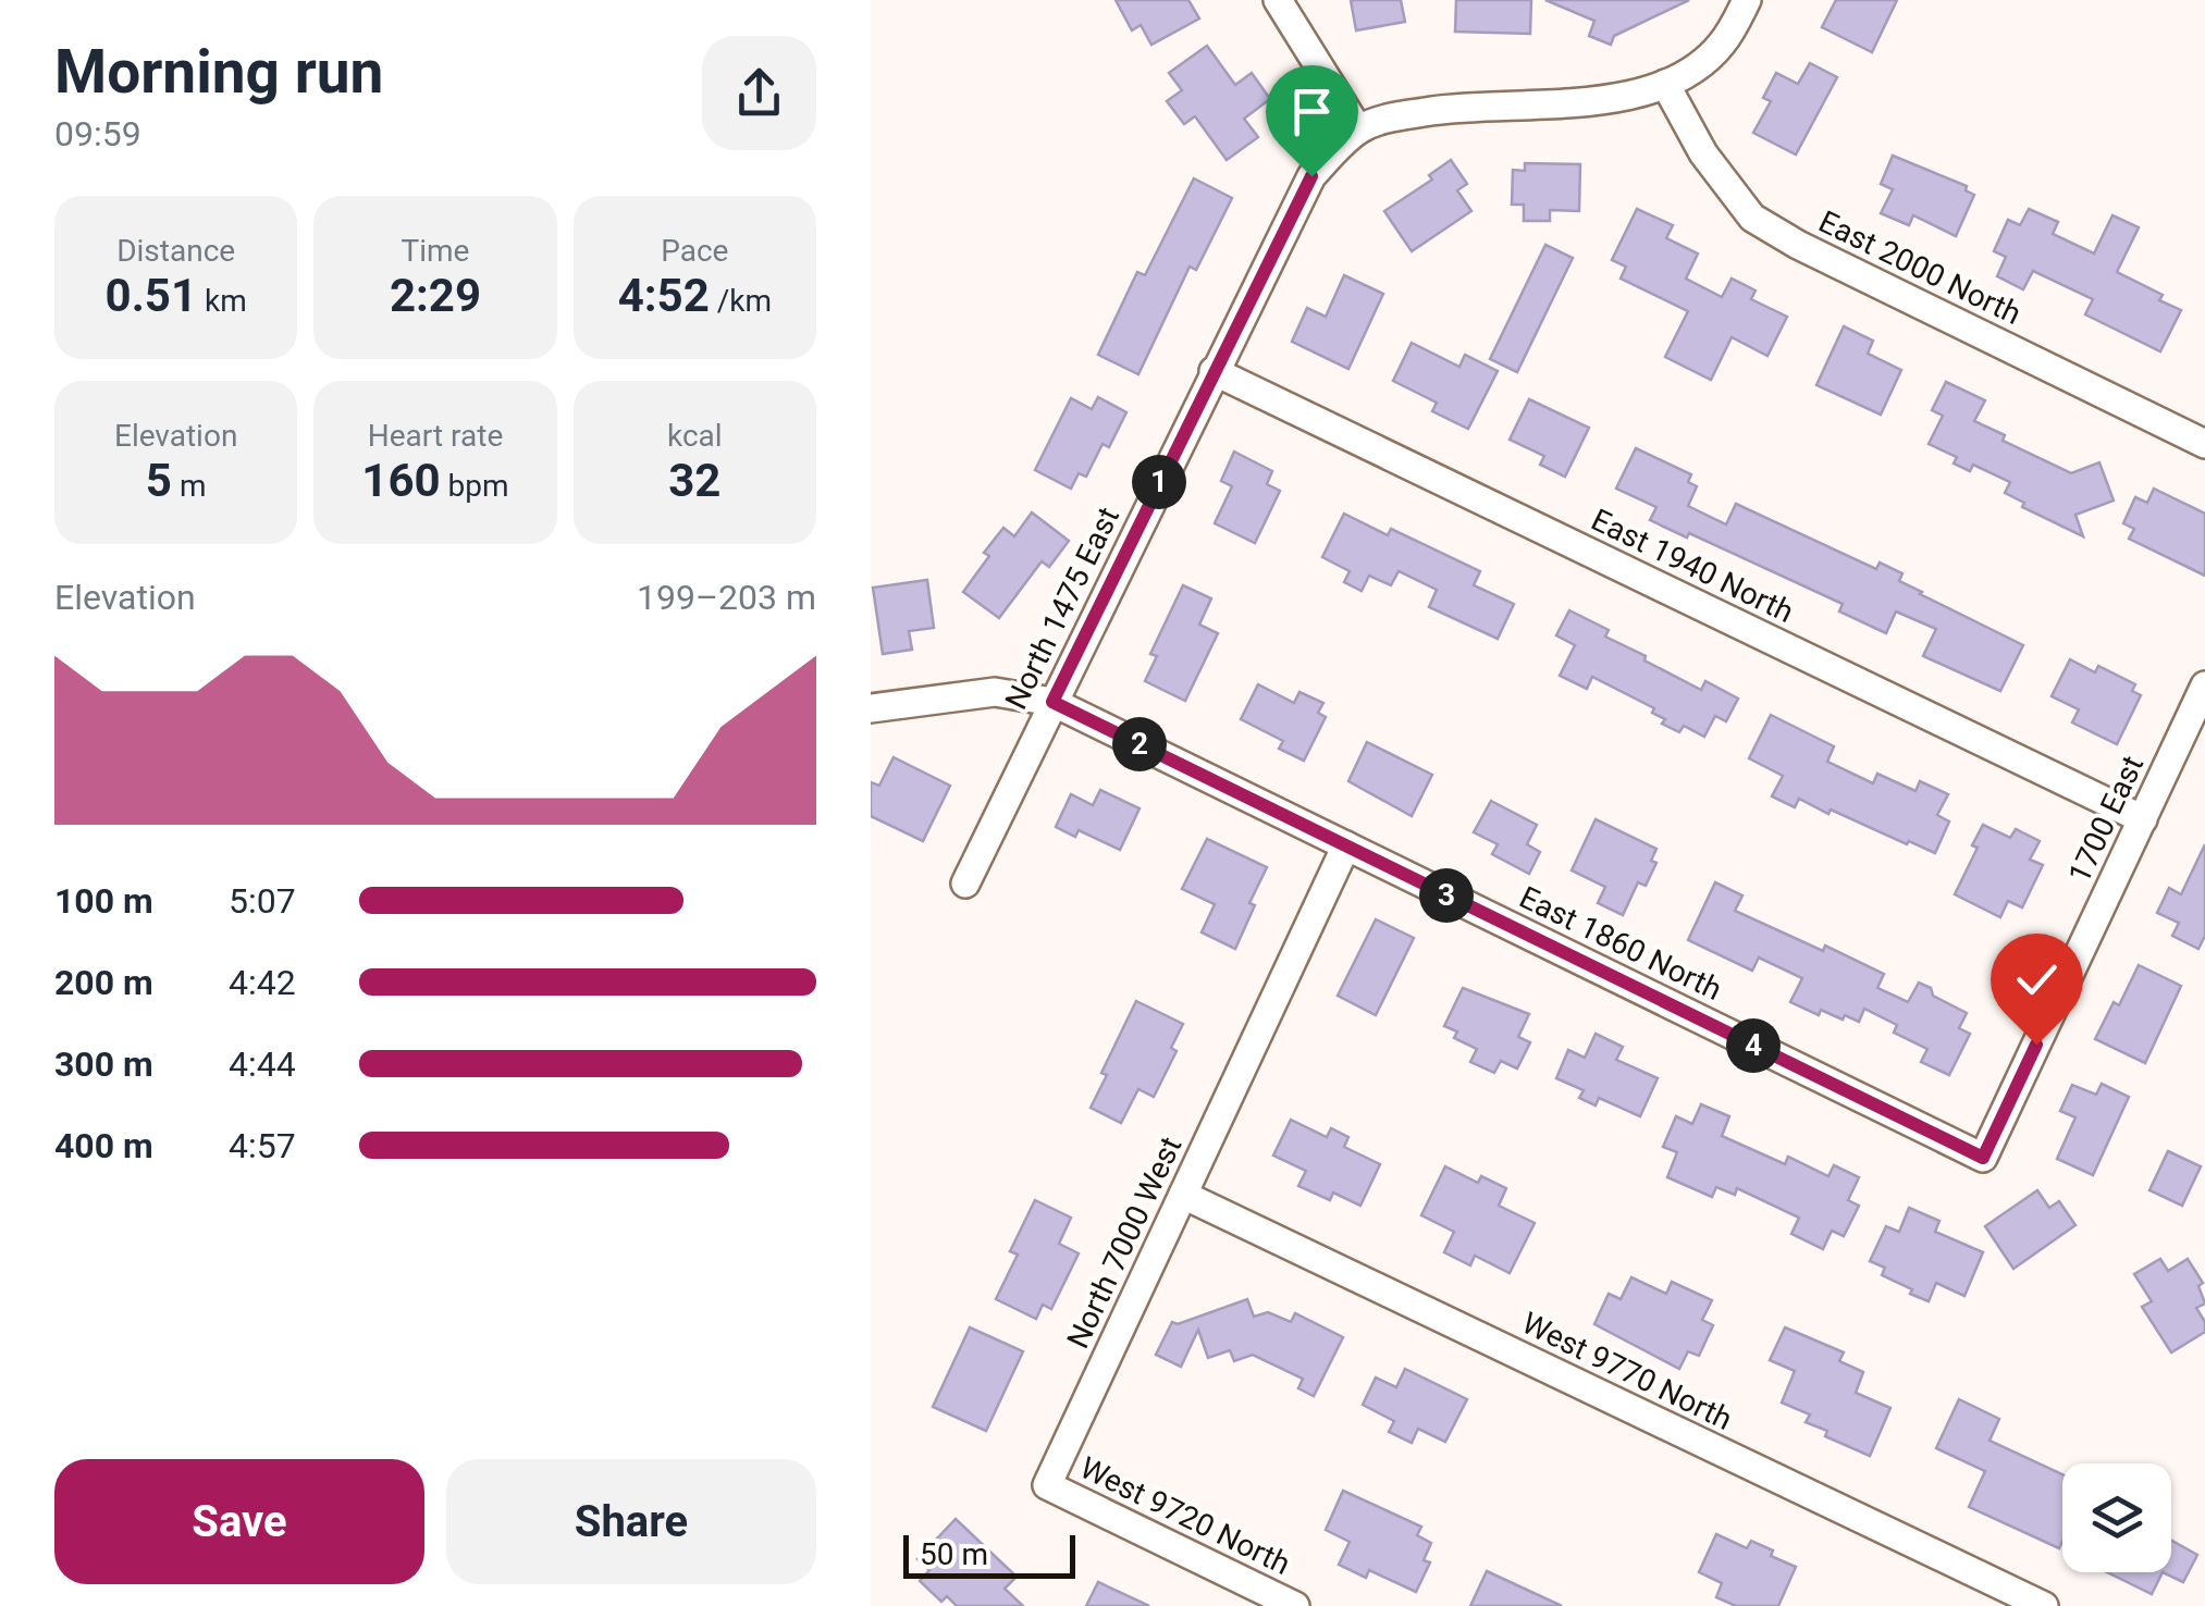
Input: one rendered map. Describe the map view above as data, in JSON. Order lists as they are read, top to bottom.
{
  "streets": {
    "street": [
      "East 2000 North",
      "East 1940 North",
      "North 1475 East",
      "1700 East",
      "East 1860 North",
      "North 7000 West",
      "West 9770 North",
      "West 9720 North"
    ]
  },
  "crossings": [
    ["East 2000 North", "North 1475 East"],
    ["East 1940 North", "North 1475 East"],
    ["East 1940 North", "1700 East"],
    ["North 1475 East", "East 1860 North"],
    ["1700 East", "East 1860 North"],
    ["East 1860 North", "North 7000 West"],
    ["North 7000 West", "West 9770 North"],
    ["North 7000 West", "West 9720 North"]
  ],
  "scale_bar": "50 m",
  "page": {
    "heading": ["Morning run", "09:59"],
    "stats": [
      ["Distance", "0.51 km"],
      ["Time", "2:29"],
      ["Pace", "4:52 /km"],
      ["Elevation", "5 m"],
      ["Heart rate", "160 bpm"],
      ["kcal", "32"]
    ],
    "pins": [
      "1",
      "2",
      "3",
      "4"
    ],
    "chart": ["Elevation", "199–203 m"],
    "list": [
      {
        "name": "100 m",
        "note": "5:07"
      },
      {
        "name": "200 m",
        "note": "4:42"
      },
      {
        "name": "300 m",
        "note": "4:44"
      },
      {
        "name": "400 m",
        "note": "4:57"
      }
    ],
    "buttons": ["Save", "Share"],
    "scale": "50 m"
  }
}
